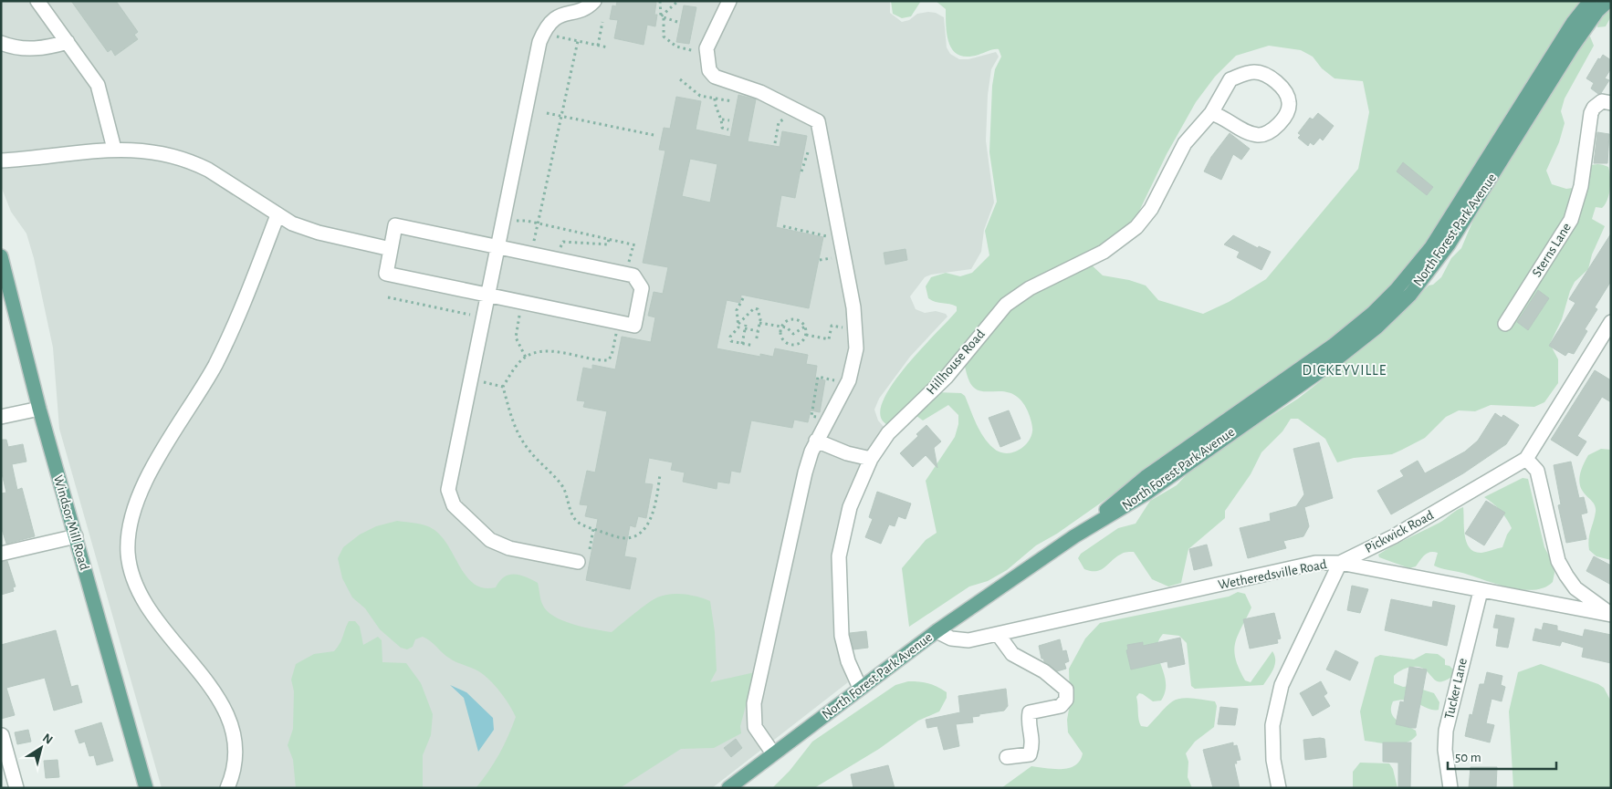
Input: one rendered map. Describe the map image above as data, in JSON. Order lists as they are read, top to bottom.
{
  "streets": {
    "main road": ["North Forest Park Avenue", "Windsor Mill Road"],
    "street": [
      "Sterns Lane",
      "Hillhouse Road",
      "Pickwick Road",
      "Wetheredsville Road",
      "Tucker Lane"
    ]
  },
  "crossings": [
    ["North Forest Park Avenue", "Hillhouse Road"],
    ["North Forest Park Avenue", "Wetheredsville Road"],
    ["Pickwick Road", "Wetheredsville Road"],
    ["Wetheredsville Road", "Tucker Lane"]
  ],
  "districts": ["DICKEYVILLE"],
  "scale_bar": "50 m",
  "north": "top right"
}
